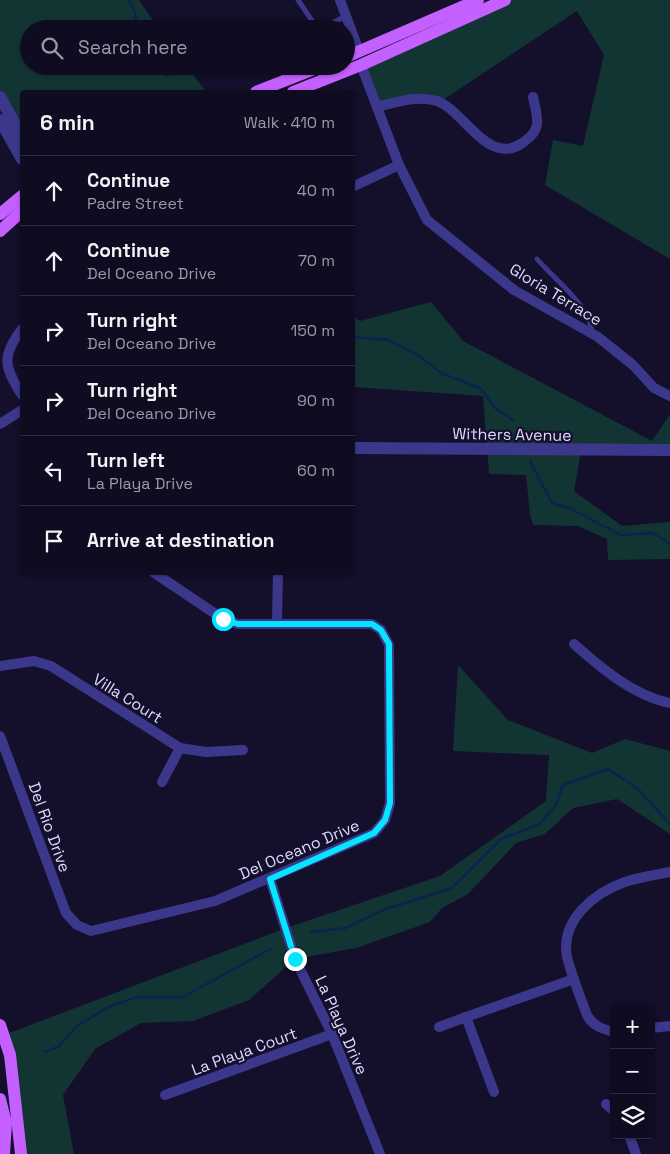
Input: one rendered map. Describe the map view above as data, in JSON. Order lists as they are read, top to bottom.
{
  "streets": {
    "street": [
      "Gloria Terrace",
      "Withers Avenue",
      "Villa Court",
      "Del Rio Drive",
      "Del Oceano Drive",
      "La Playa Drive",
      "La Playa Court"
    ]
  },
  "crossings": [
    ["Del Rio Drive", "Del Oceano Drive"],
    ["Del Oceano Drive", "La Playa Drive"],
    ["La Playa Drive", "La Playa Court"]
  ],
  "page": {
    "search": "Search here",
    "heading": ["6 min", "Walk · 410 m"],
    "list": [
      ["Continue", "Padre Street", "40 m"],
      ["Continue", "Del Oceano Drive", "70 m"],
      ["Turn right", "Del Oceano Drive", "150 m"],
      ["Turn right", "Del Oceano Drive", "90 m"],
      ["Turn left", "La Playa Drive", "60 m"],
      "Arrive at destination"
    ],
    "map_buttons": ["+", "−"]
  }
}
